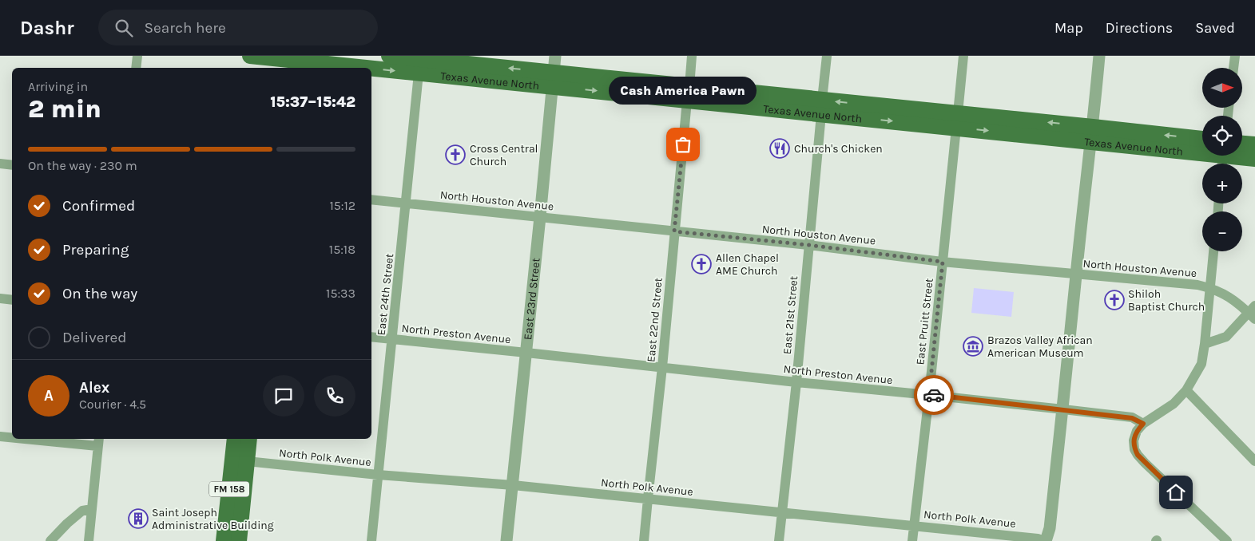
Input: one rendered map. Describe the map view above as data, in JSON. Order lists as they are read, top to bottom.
{
  "streets": {
    "main road": ["Texas Avenue North", "FM 158"],
    "street": [
      "North Houston Avenue",
      "East 24th Street",
      "East 23rd Street",
      "East 21st Street",
      "East 22nd Street",
      "East Pruitt Street",
      "North Preston Avenue",
      "North Polk Avenue"
    ]
  },
  "crossings": [
    ["Texas Avenue North", "East 24th Street"],
    ["Texas Avenue North", "East 23rd Street"],
    ["Texas Avenue North", "East 21st Street"],
    ["Texas Avenue North", "East 22nd Street"],
    ["Texas Avenue North", "East Pruitt Street"],
    ["North Houston Avenue", "East 24th Street"],
    ["North Houston Avenue", "East 23rd Street"],
    ["North Houston Avenue", "East 21st Street"],
    ["North Houston Avenue", "East 22nd Street"],
    ["North Houston Avenue", "East Pruitt Street"],
    ["East 24th Street", "North Preston Avenue"],
    ["East 24th Street", "North Polk Avenue"],
    ["East 23rd Street", "North Preston Avenue"],
    ["East 23rd Street", "North Polk Avenue"],
    ["East 21st Street", "North Preston Avenue"],
    ["East 21st Street", "North Polk Avenue"],
    ["East 22nd Street", "North Preston Avenue"],
    ["East 22nd Street", "North Polk Avenue"],
    ["East Pruitt Street", "North Preston Avenue"],
    ["East Pruitt Street", "North Polk Avenue"],
    ["North Polk Avenue", "FM 158"]
  ],
  "places": {
    "other": ["Cash America Pawn"],
    "restaurant": ["Church's Chicken"],
    "church": ["Cross Central Church", "Allen Chapel AME Church", "Shiloh Baptist Church"],
    "museum": ["Brazos Valley African American Museum"],
    "building": ["Saint Joseph Administrative Building"]
  },
  "north": "right",
  "page": {
    "header": "Dashr",
    "search": "Search here",
    "nav": ["Map", "Directions", "Saved"],
    "map_buttons": ["+", "−"],
    "heading": ["2 min", "Arriving in", "15:37–15:42"],
    "panel": ["Alex", "Courier · 4.5"],
    "bubble": "Cash America Pawn",
    "bar": "On the way · 230 m",
    "list": [
      ["Confirmed", "15:12"],
      ["Preparing", "15:18"],
      ["On the way", "15:33"],
      "Delivered"
    ],
    "round": "A"
  }
}
